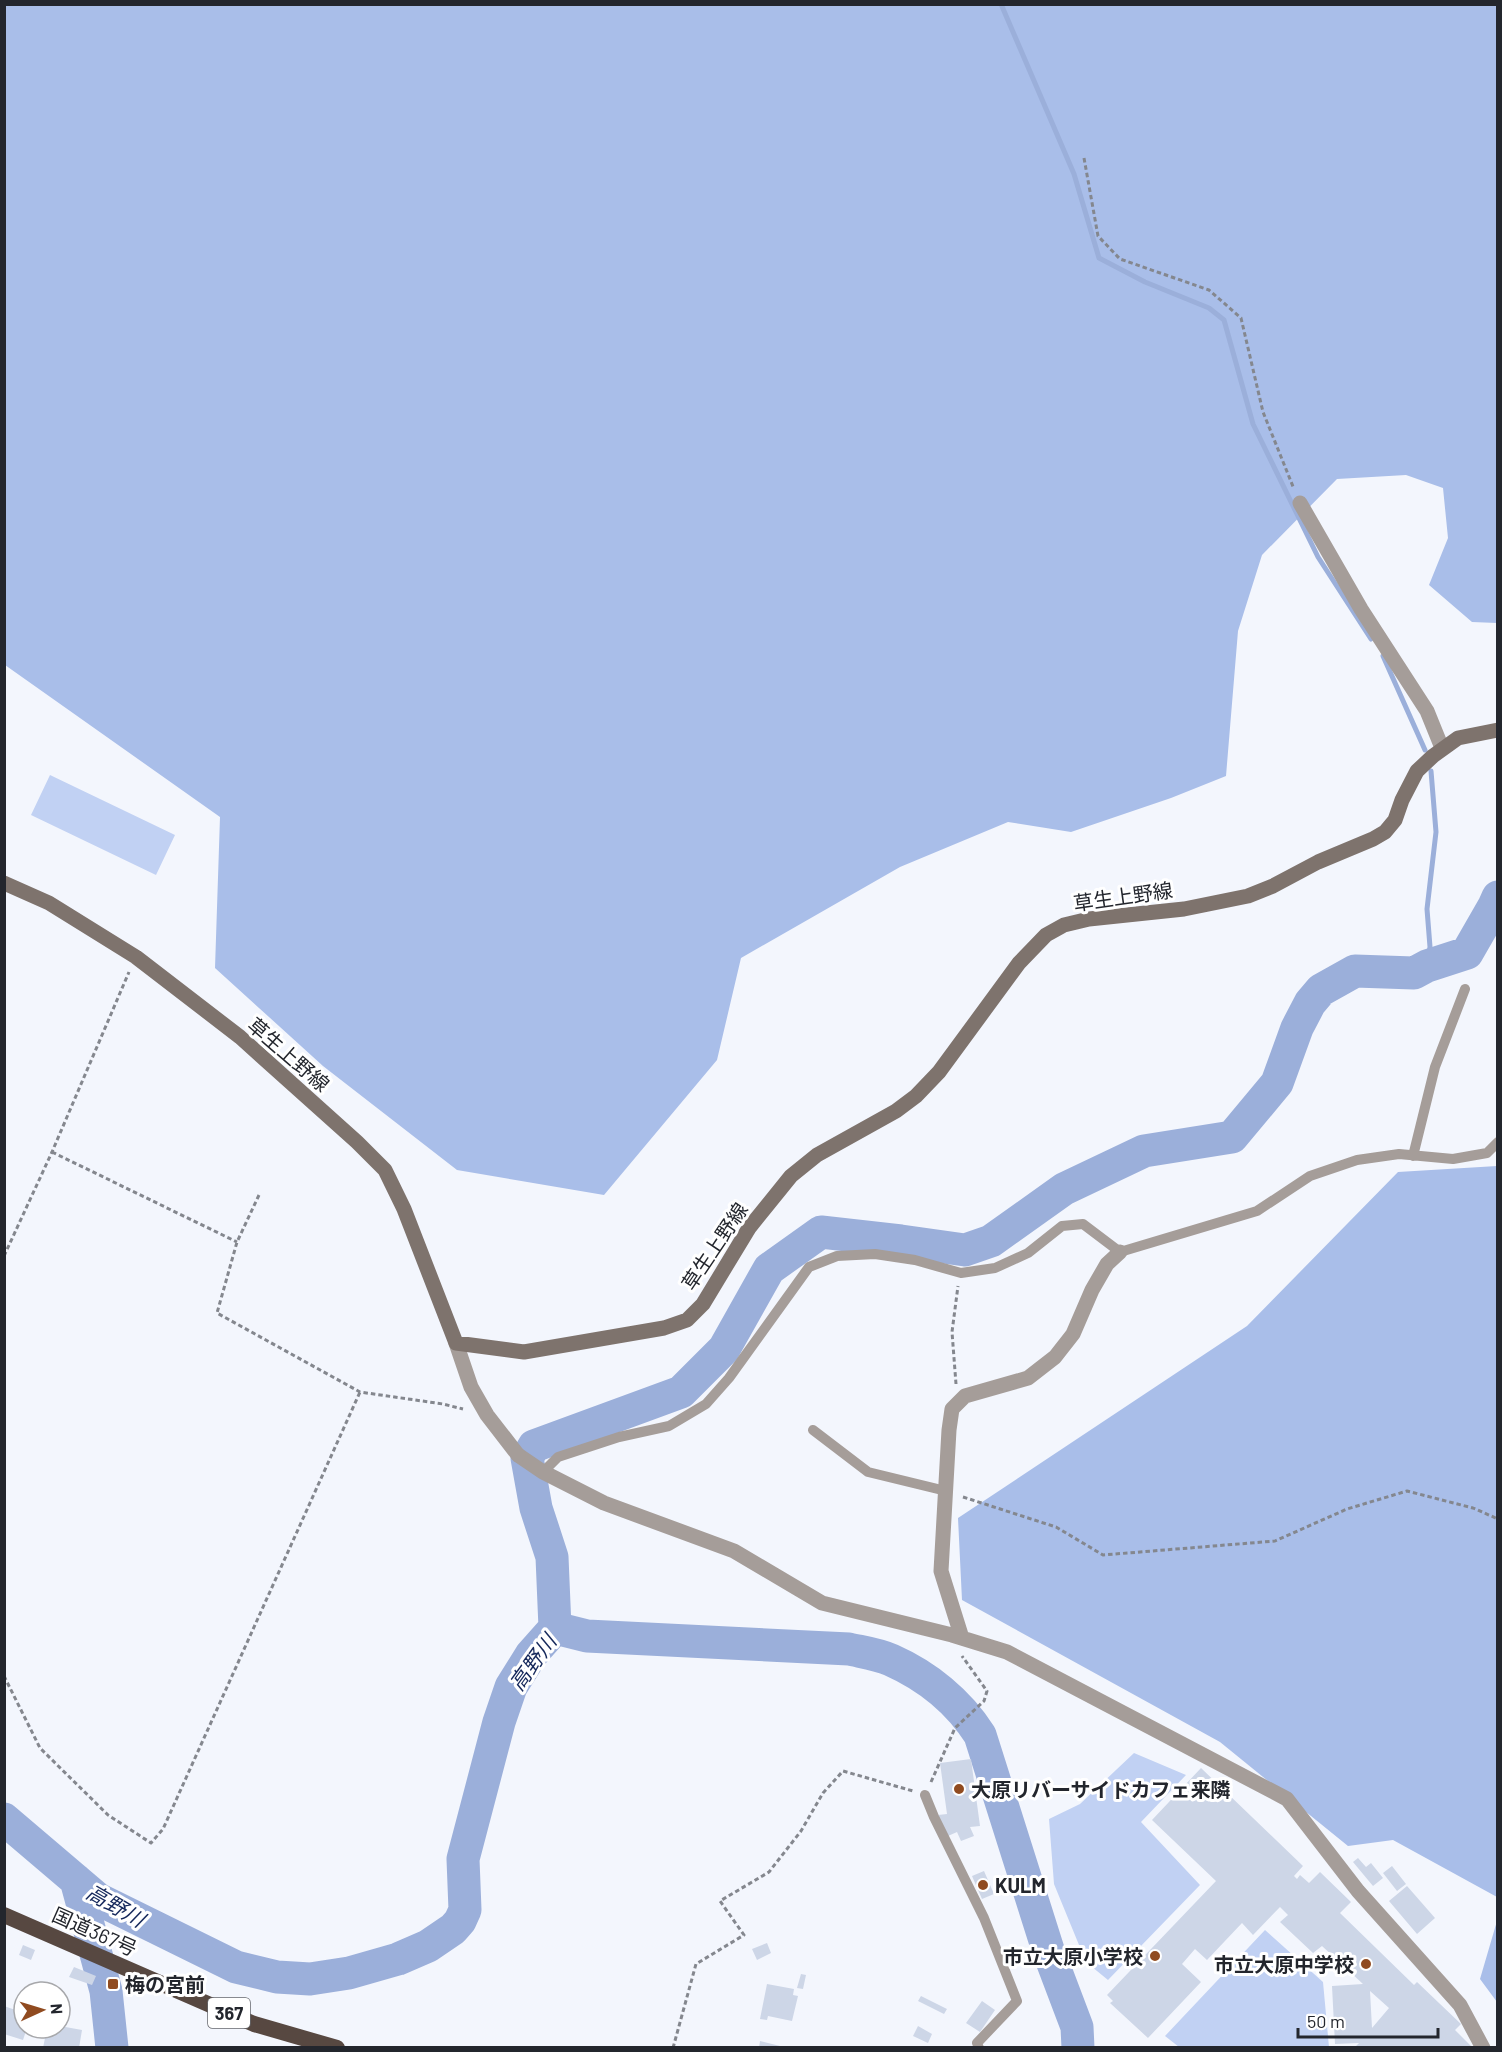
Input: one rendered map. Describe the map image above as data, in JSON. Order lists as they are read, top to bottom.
{
  "streets": {
    "highway": ["国道367号", "367"],
    "main road": ["草生上野線"]
  },
  "water": ["高野川"],
  "places": {
    "other": [
      "大原リバーサイドカフェ来隣",
      "KULM",
      "市立大原小学校",
      "市立大原中学校"
    ],
    "transit": ["梅の宮前"]
  },
  "scale_bar": "50 m",
  "north": "right"
}
